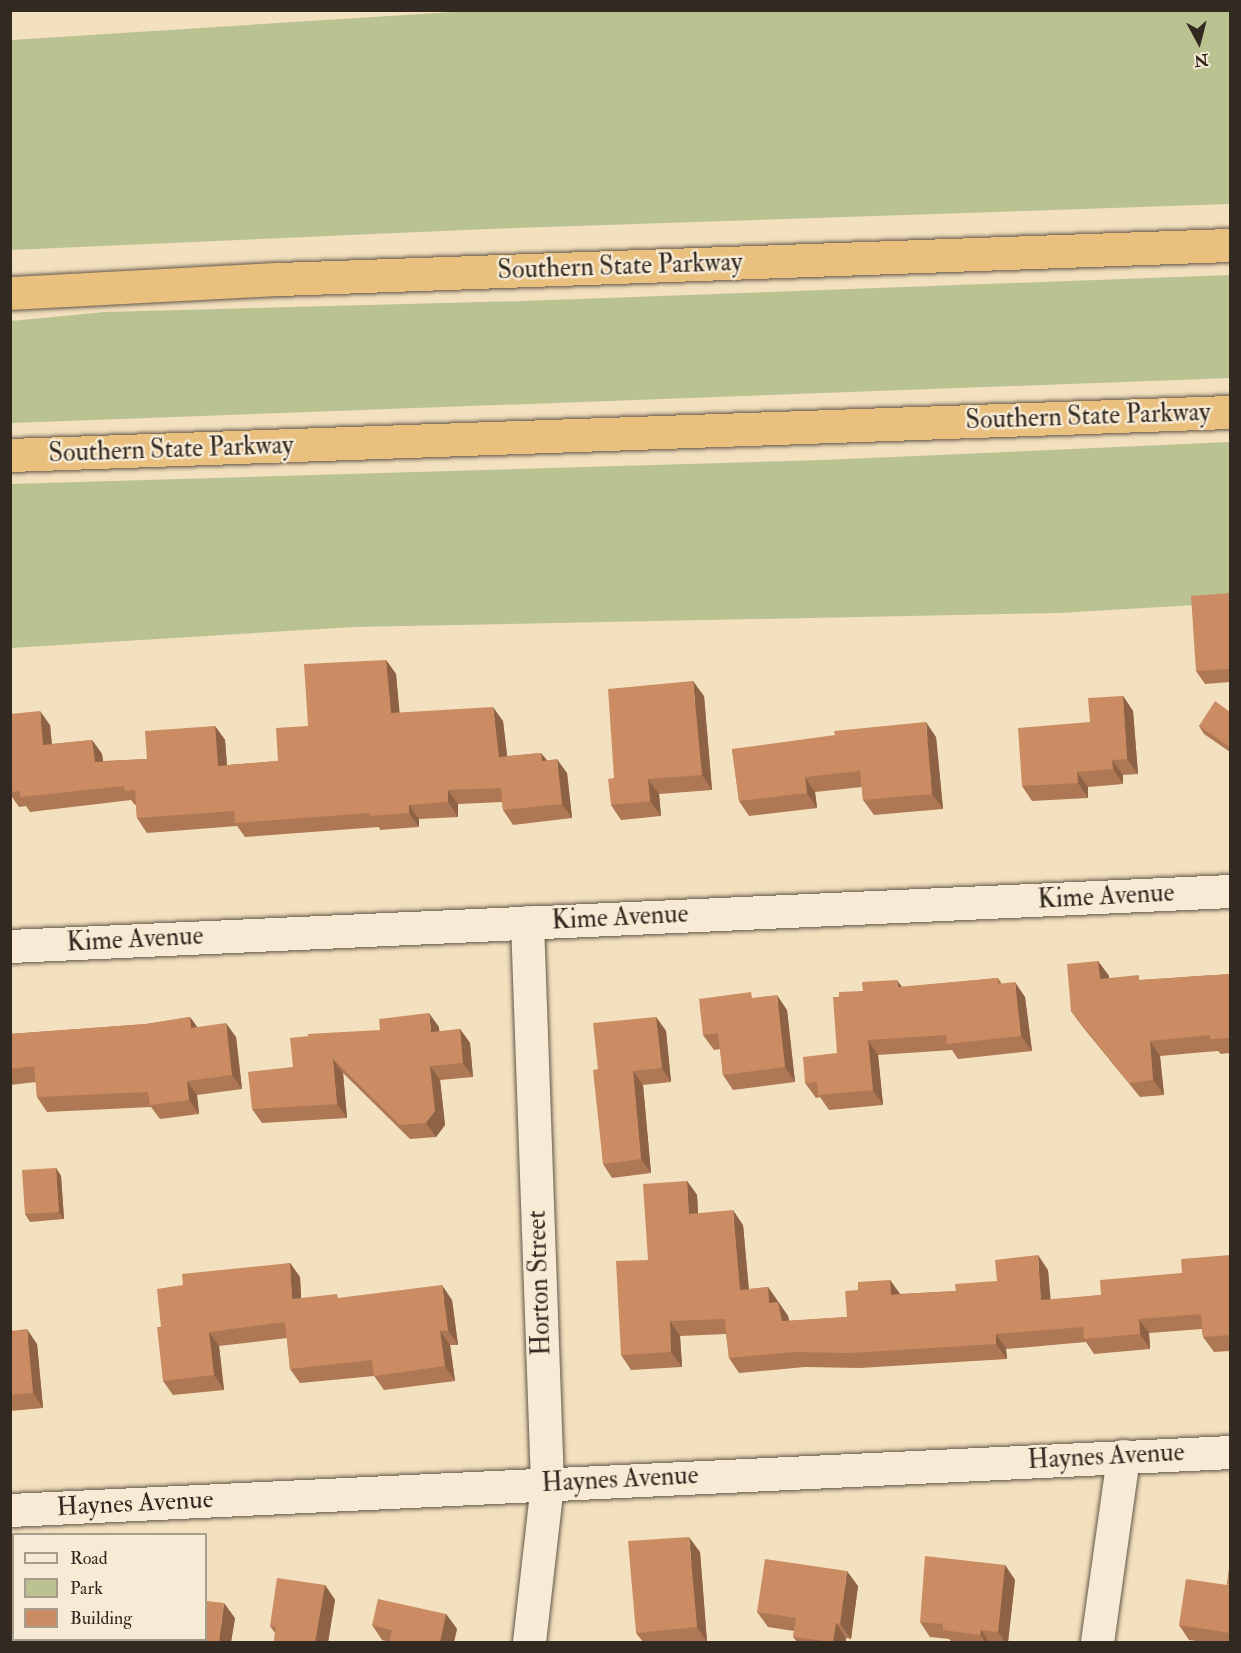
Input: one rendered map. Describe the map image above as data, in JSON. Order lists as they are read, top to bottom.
{
  "streets": {
    "highway": ["Southern State Parkway"],
    "street": ["Kime Avenue", "Horton Street", "Haynes Avenue"]
  },
  "crossings": [
    ["Kime Avenue", "Horton Street"],
    ["Horton Street", "Haynes Avenue"]
  ],
  "legend": ["Road", "Park", "Building"],
  "north": "bottom"
}
